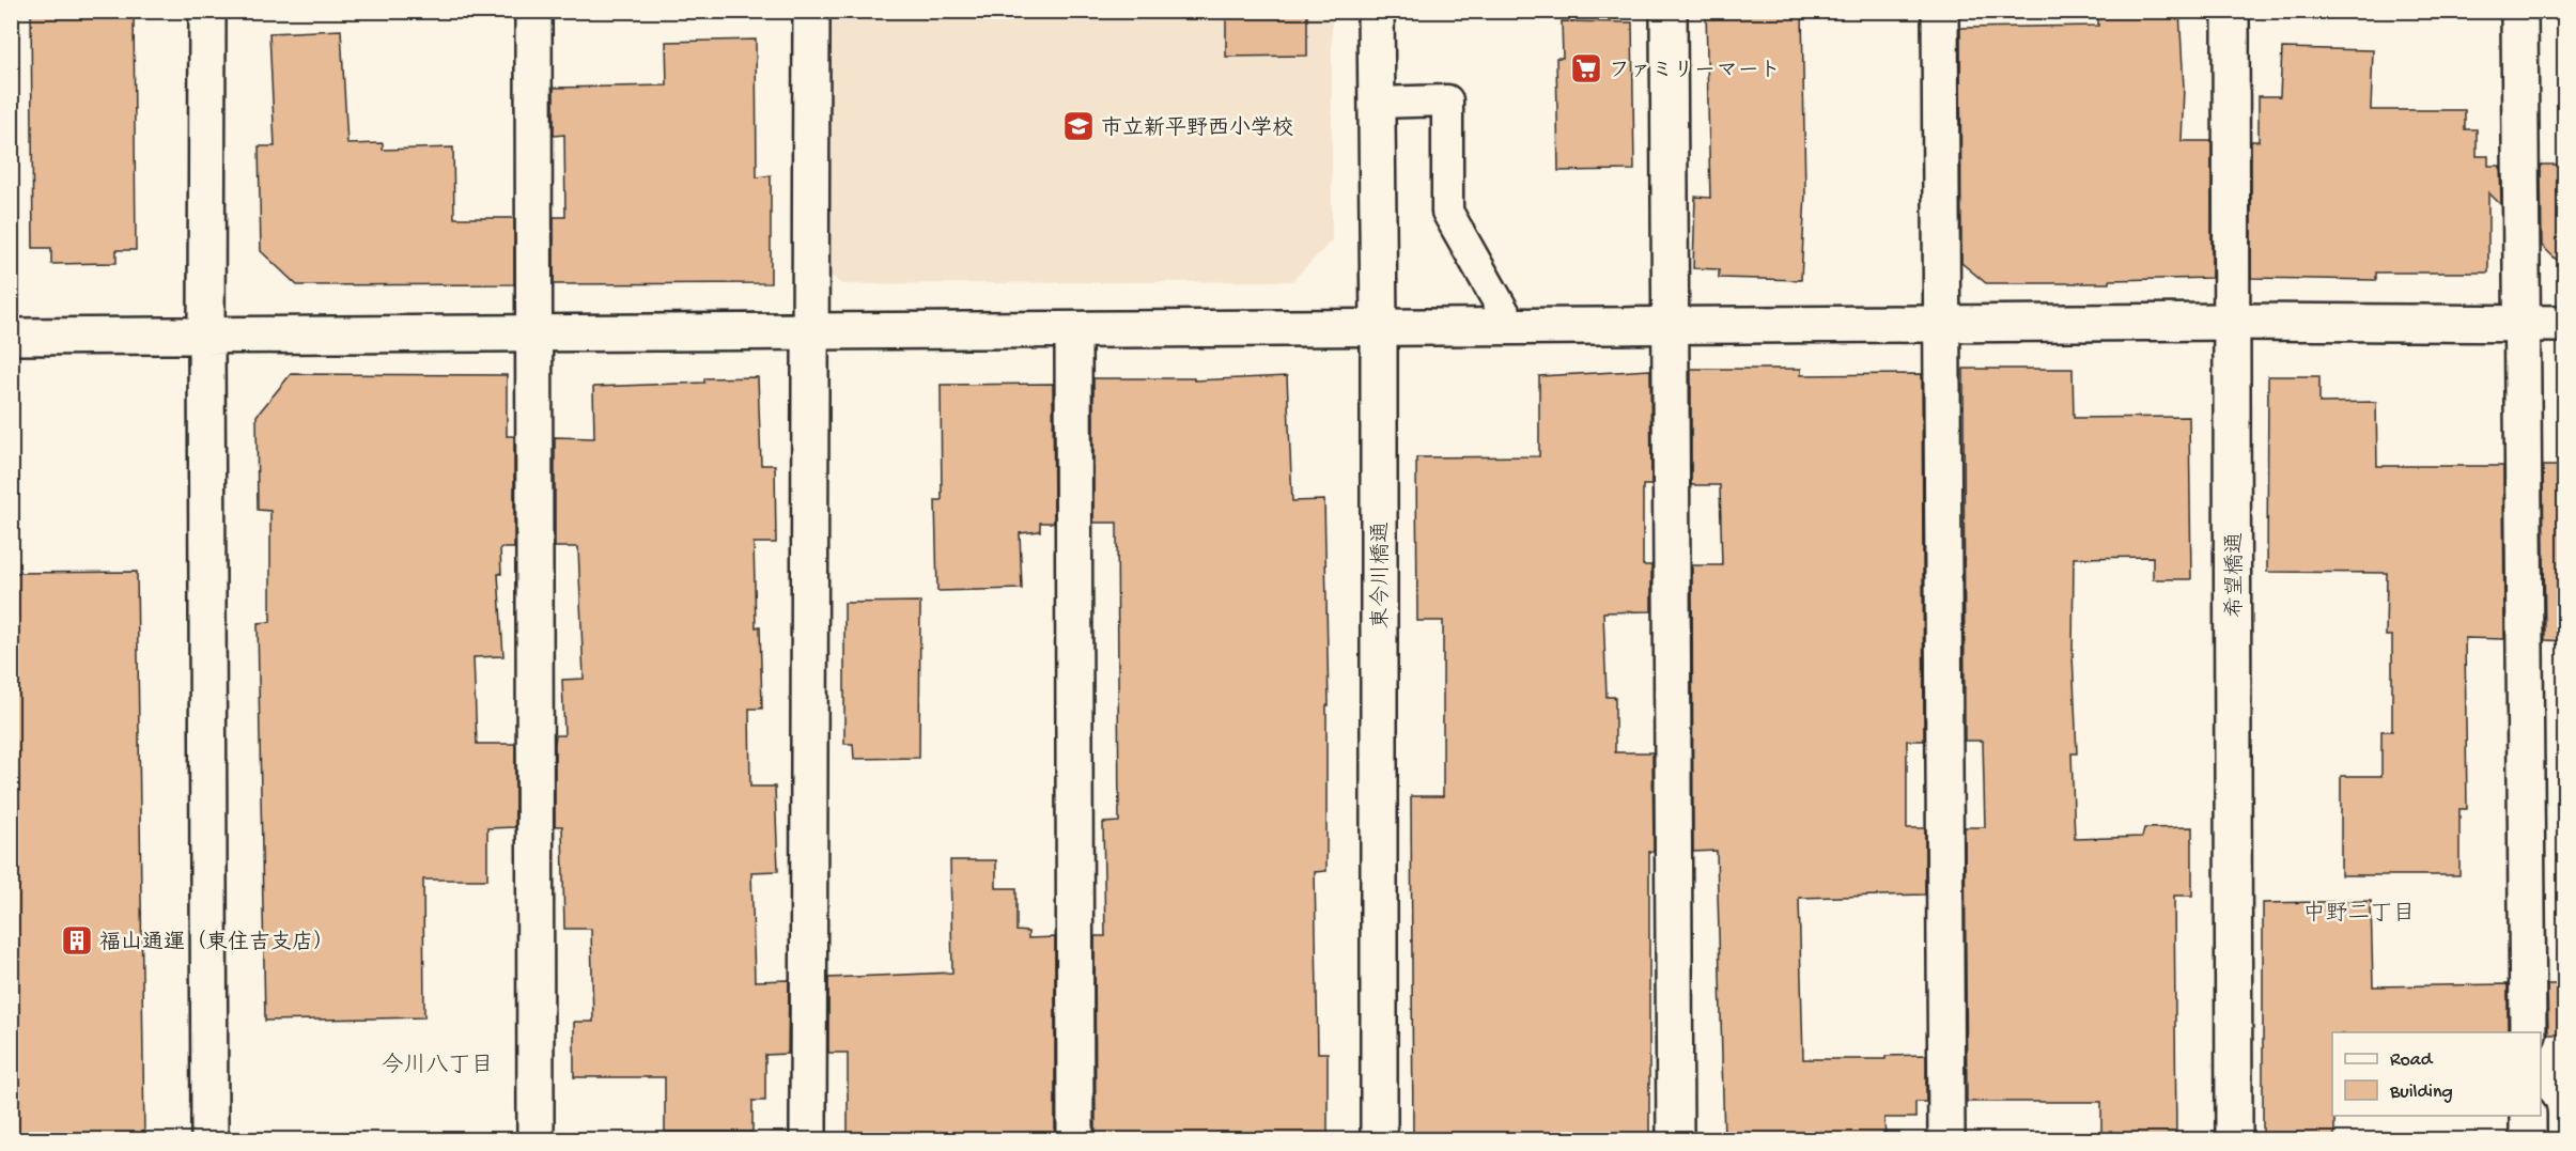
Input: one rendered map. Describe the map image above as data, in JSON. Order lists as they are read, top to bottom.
{
  "streets": {
    "street": ["東今川橋通", "希望橋通"]
  },
  "districts": ["中野二丁目", "今川八丁目"],
  "places": {
    "supermarket": ["ファミリーマート"],
    "school or university": ["市立新平野西小学校"],
    "building": ["福山通運（東住吉支店）"]
  },
  "legend": ["Road", "Building"]
}
